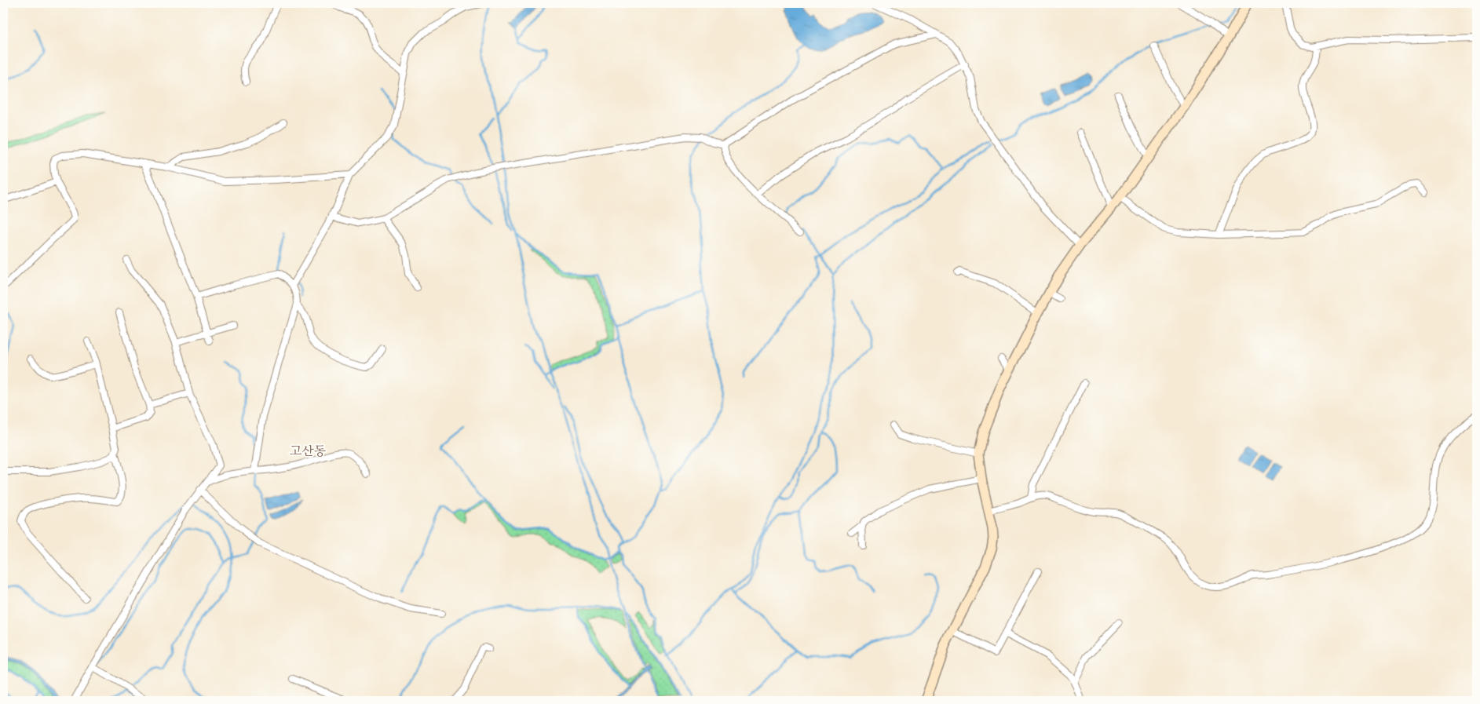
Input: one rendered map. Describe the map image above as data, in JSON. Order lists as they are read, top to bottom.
{
  "districts": ["고산동"]
}
